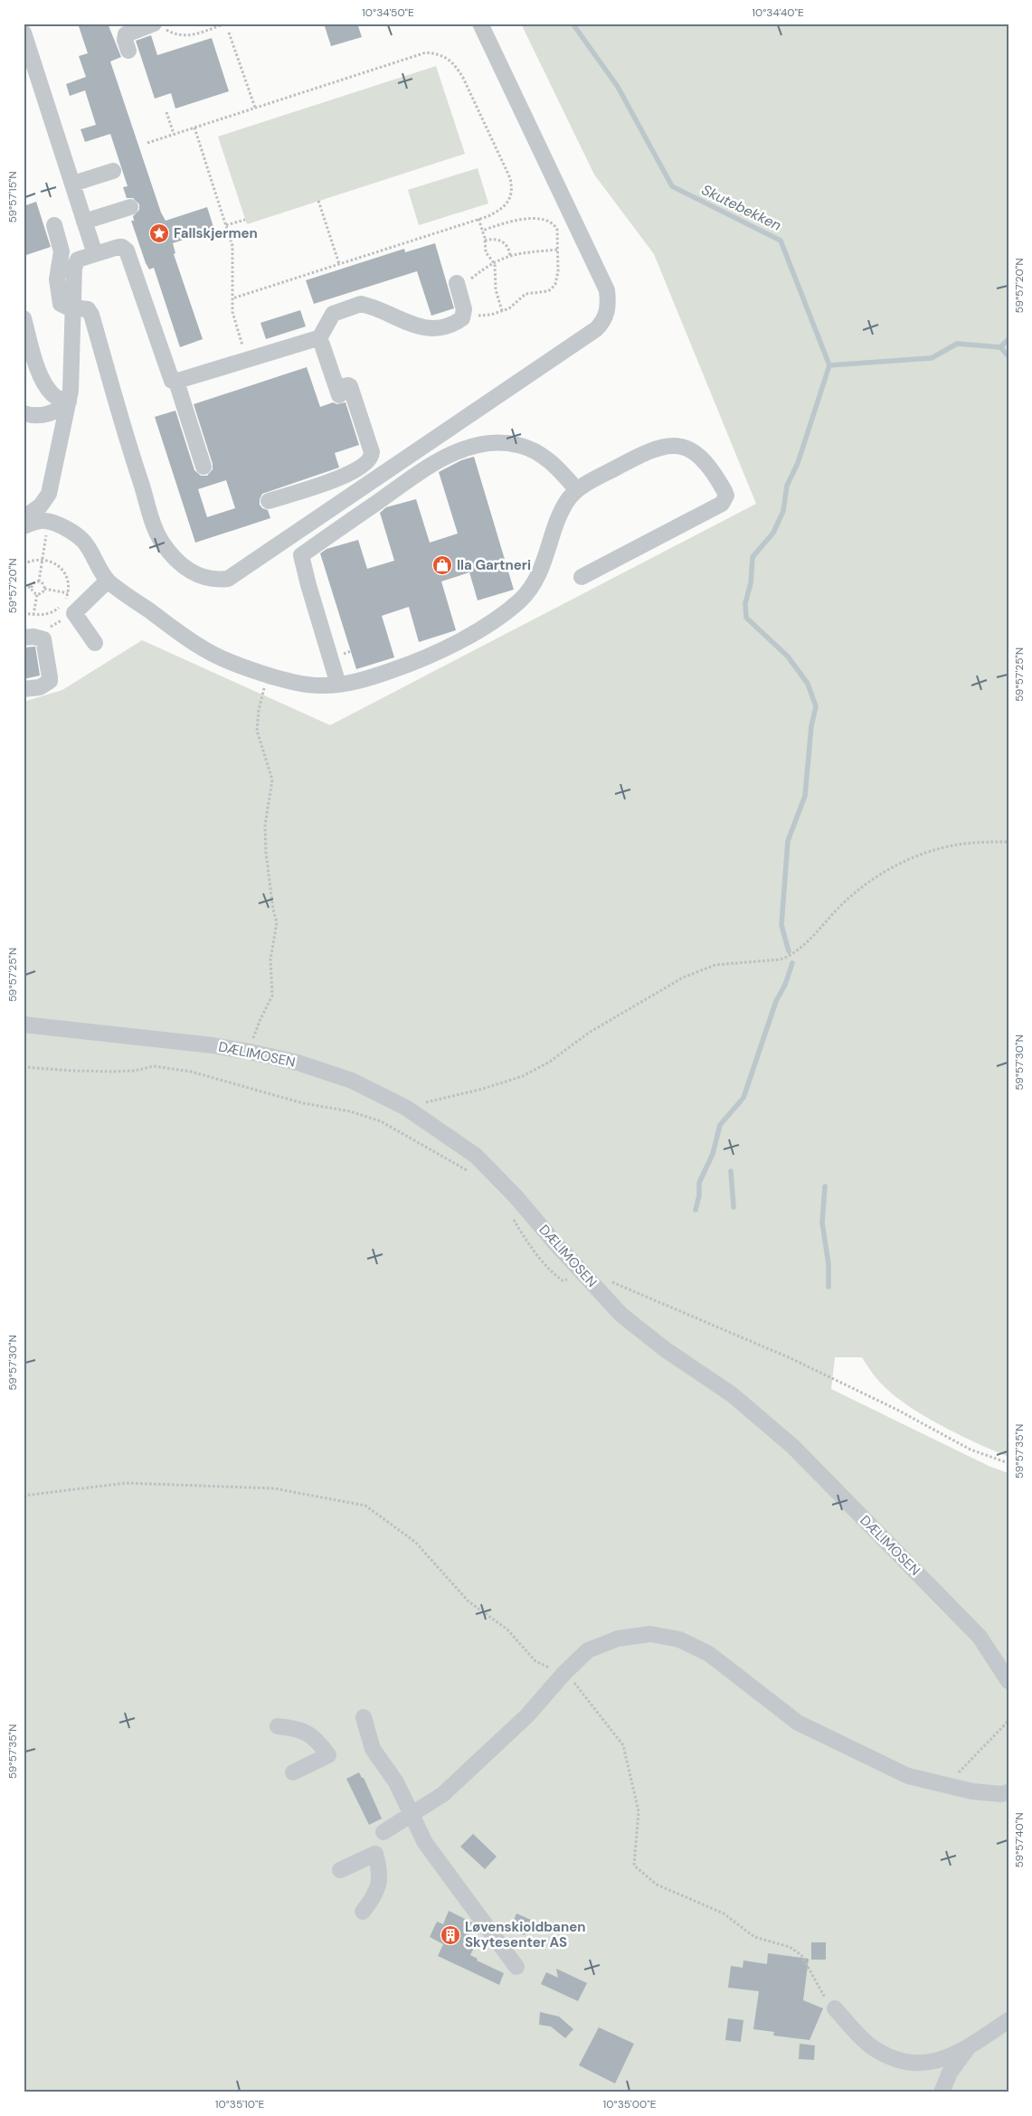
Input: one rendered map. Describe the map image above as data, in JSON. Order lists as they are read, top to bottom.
{
  "streets": {
    "street": ["DÆLIMOSEN"]
  },
  "water": ["Skutebekken"],
  "places": {
    "place": ["Fallskjermen"],
    "shop": ["Ila Gartneri"],
    "building": ["Løvenskioldbanen Skytesenter AS"]
  },
  "coordinates": [
    "10°34'50\"E",
    "10°34'40\"E",
    "59°57'15\"N",
    "59°57'20\"N",
    "59°57'25\"N",
    "59°57'30\"N",
    "59°57'35\"N",
    "59°57'40\"N",
    "10°35'10\"E",
    "10°35'00\"E"
  ]
}
